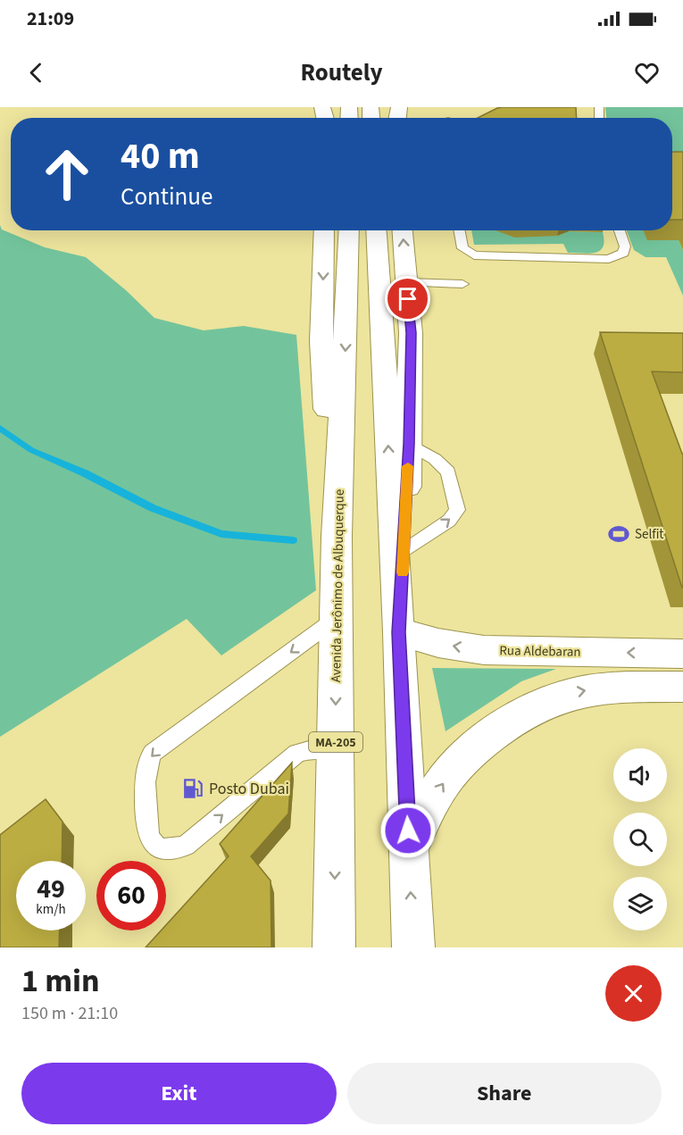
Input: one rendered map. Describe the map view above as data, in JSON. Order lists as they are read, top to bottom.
{
  "streets": {
    "main road": ["Avenida Jerônimo de Albuquerque", "Rua Aldebaran", "MA-205"]
  },
  "one_way": ["Rua Aldebaran"],
  "places": {
    "sports": ["Selfit"],
    "fuel station": ["Posto Dubai"]
  },
  "page": {
    "status": "21:09",
    "header": "Routely",
    "turn": ["40 m", "Continue"],
    "speed": "49 km/h",
    "limit": "60",
    "heading": ["1 min", "150 m · 21:10"],
    "buttons": ["Exit", "Share"]
  }
}
